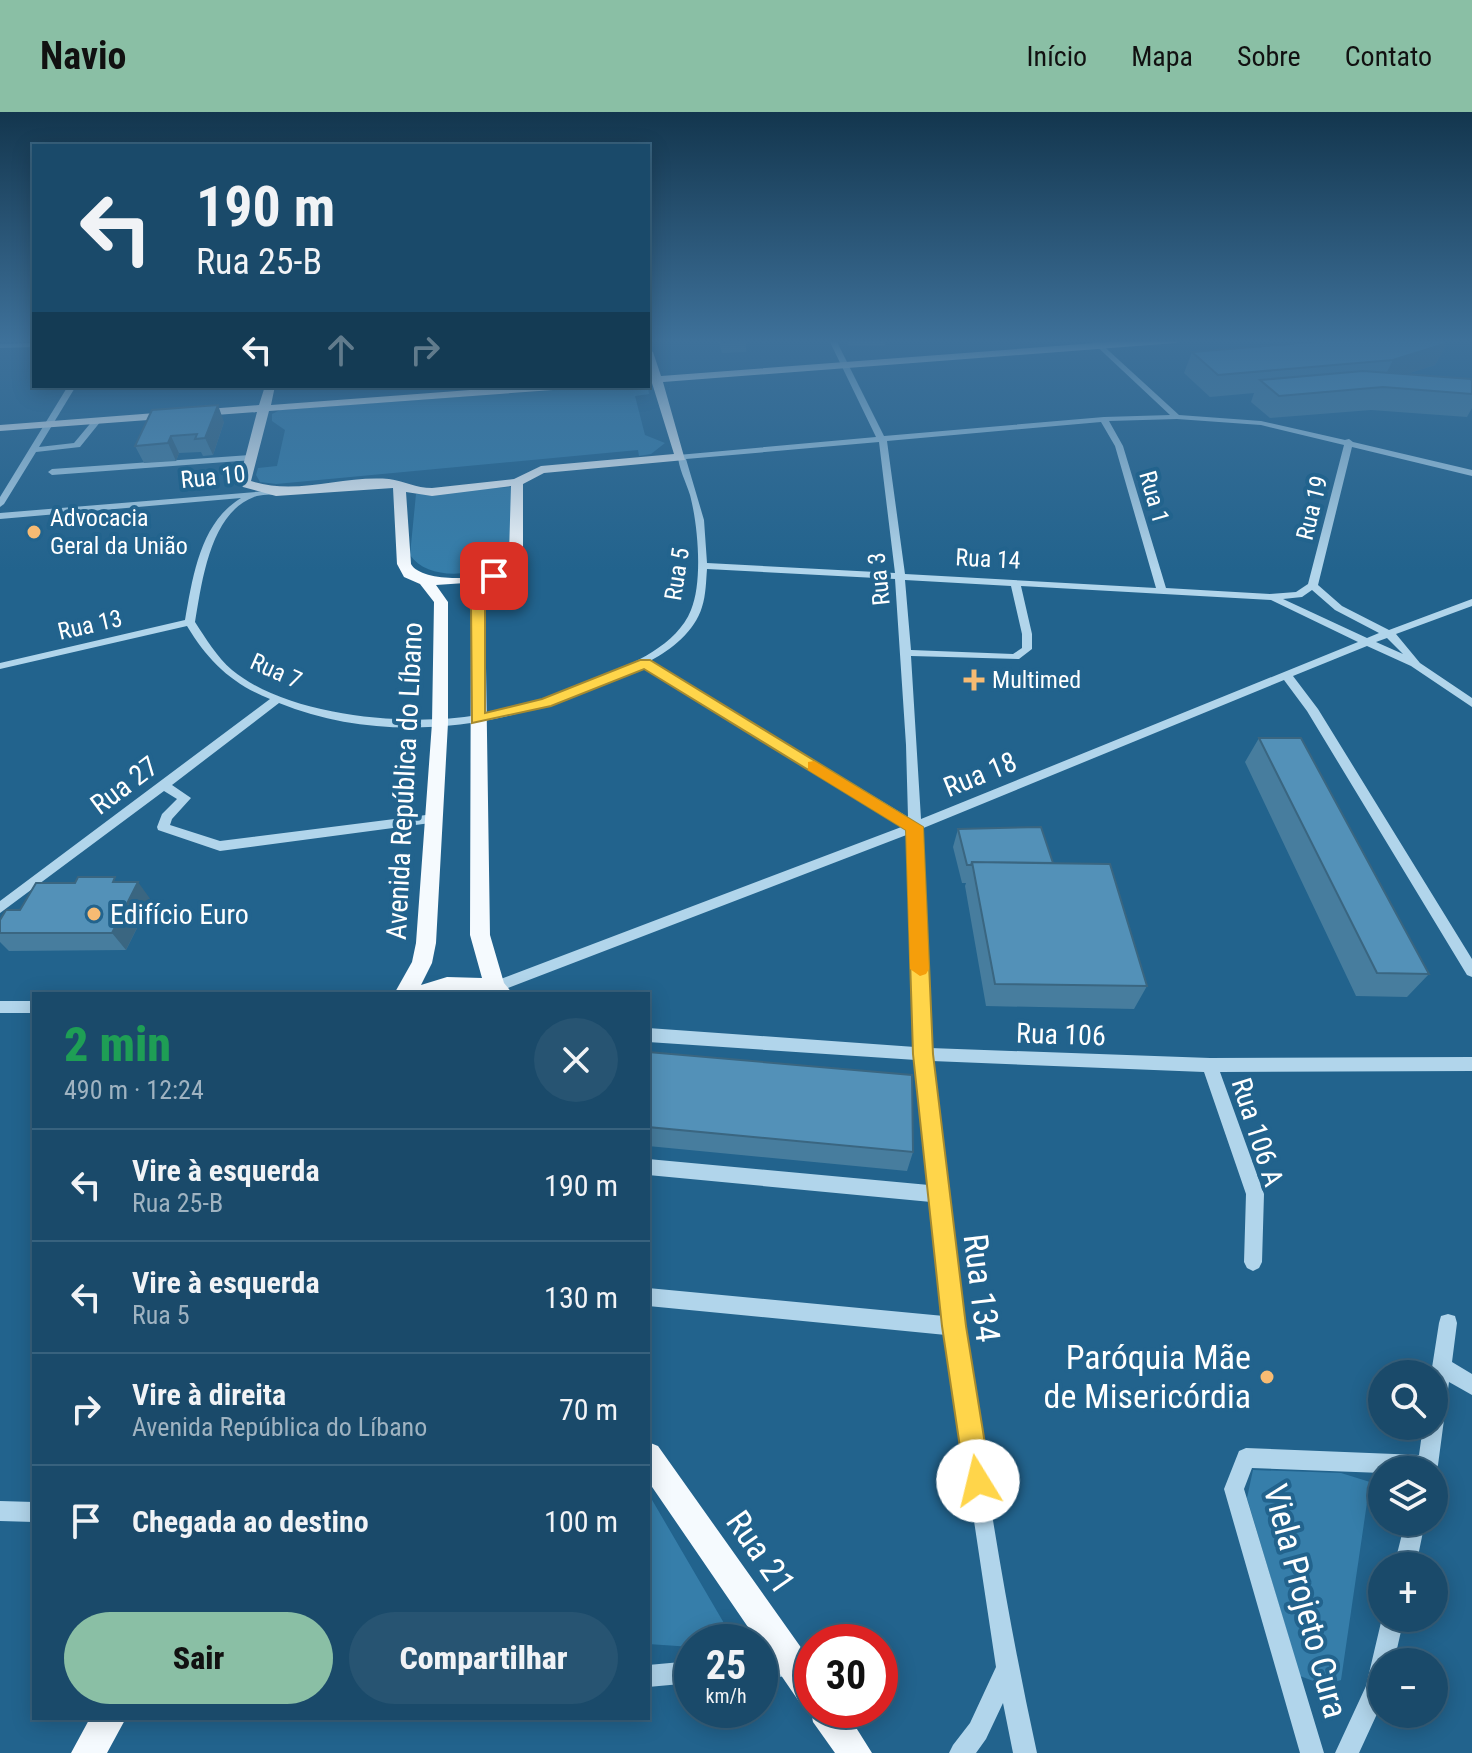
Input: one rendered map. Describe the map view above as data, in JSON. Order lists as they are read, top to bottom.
{
  "streets": {
    "main road": [
      "Rua 10",
      "Rua 5",
      "Avenida República do Líbano",
      "Rua 21"
    ],
    "street": [
      "Rua 1",
      "Rua 19",
      "Rua 14",
      "Rua 3",
      "Rua 13",
      "Rua 7",
      "Rua 18",
      "Rua 27",
      "Rua 106",
      "Rua 106 A",
      "Rua 134",
      "Viela Projeto Cura"
    ]
  },
  "crossings": [
    ["Rua 10", "Rua 1"],
    ["Rua 10", "Rua 19"],
    ["Rua 10", "Rua 5"],
    ["Rua 10", "Rua 3"],
    ["Rua 10", "Avenida República do Líbano"],
    ["Rua 1", "Rua 14"],
    ["Rua 19", "Rua 14"],
    ["Rua 14", "Rua 5"],
    ["Rua 14", "Rua 3"],
    ["Rua 14", "Rua 18"],
    ["Rua 5", "Rua 7"],
    ["Rua 3", "Rua 18"],
    ["Rua 3", "Rua 134"],
    ["Rua 13", "Rua 7"],
    ["Rua 7", "Avenida República do Líbano"],
    ["Rua 7", "Rua 27"],
    ["Rua 18", "Rua 134"],
    ["Rua 106", "Rua 106 A"],
    ["Rua 106", "Rua 134"]
  ],
  "places": {
    "other": ["Advocacia Geral da União", "Edifício Euro", "Paróquia Mãe de Misericórdia"],
    "health": ["Multimed"]
  },
  "page": {
    "header": "Navio",
    "nav": [
      "Início",
      "Mapa",
      "Sobre",
      "Contato"
    ],
    "turn": ["190 m", "Rua 25-B"],
    "heading": ["2 min", "490 m · 12:24"],
    "list": [
      {
        "name": "Vire à esquerda",
        "note": "Rua 25-B",
        "value": "190 m"
      },
      {
        "name": "Vire à esquerda",
        "note": "Rua 5",
        "value": "130 m"
      },
      {
        "name": "Vire à direita",
        "note": "Avenida República do Líbano",
        "value": "70 m"
      },
      {
        "name": "Chegada ao destino",
        "value": "100 m"
      }
    ],
    "map_buttons": ["+", "−"],
    "buttons": ["Sair", "Compartilhar"],
    "speed": "25 km/h",
    "limit": "30"
  }
}
